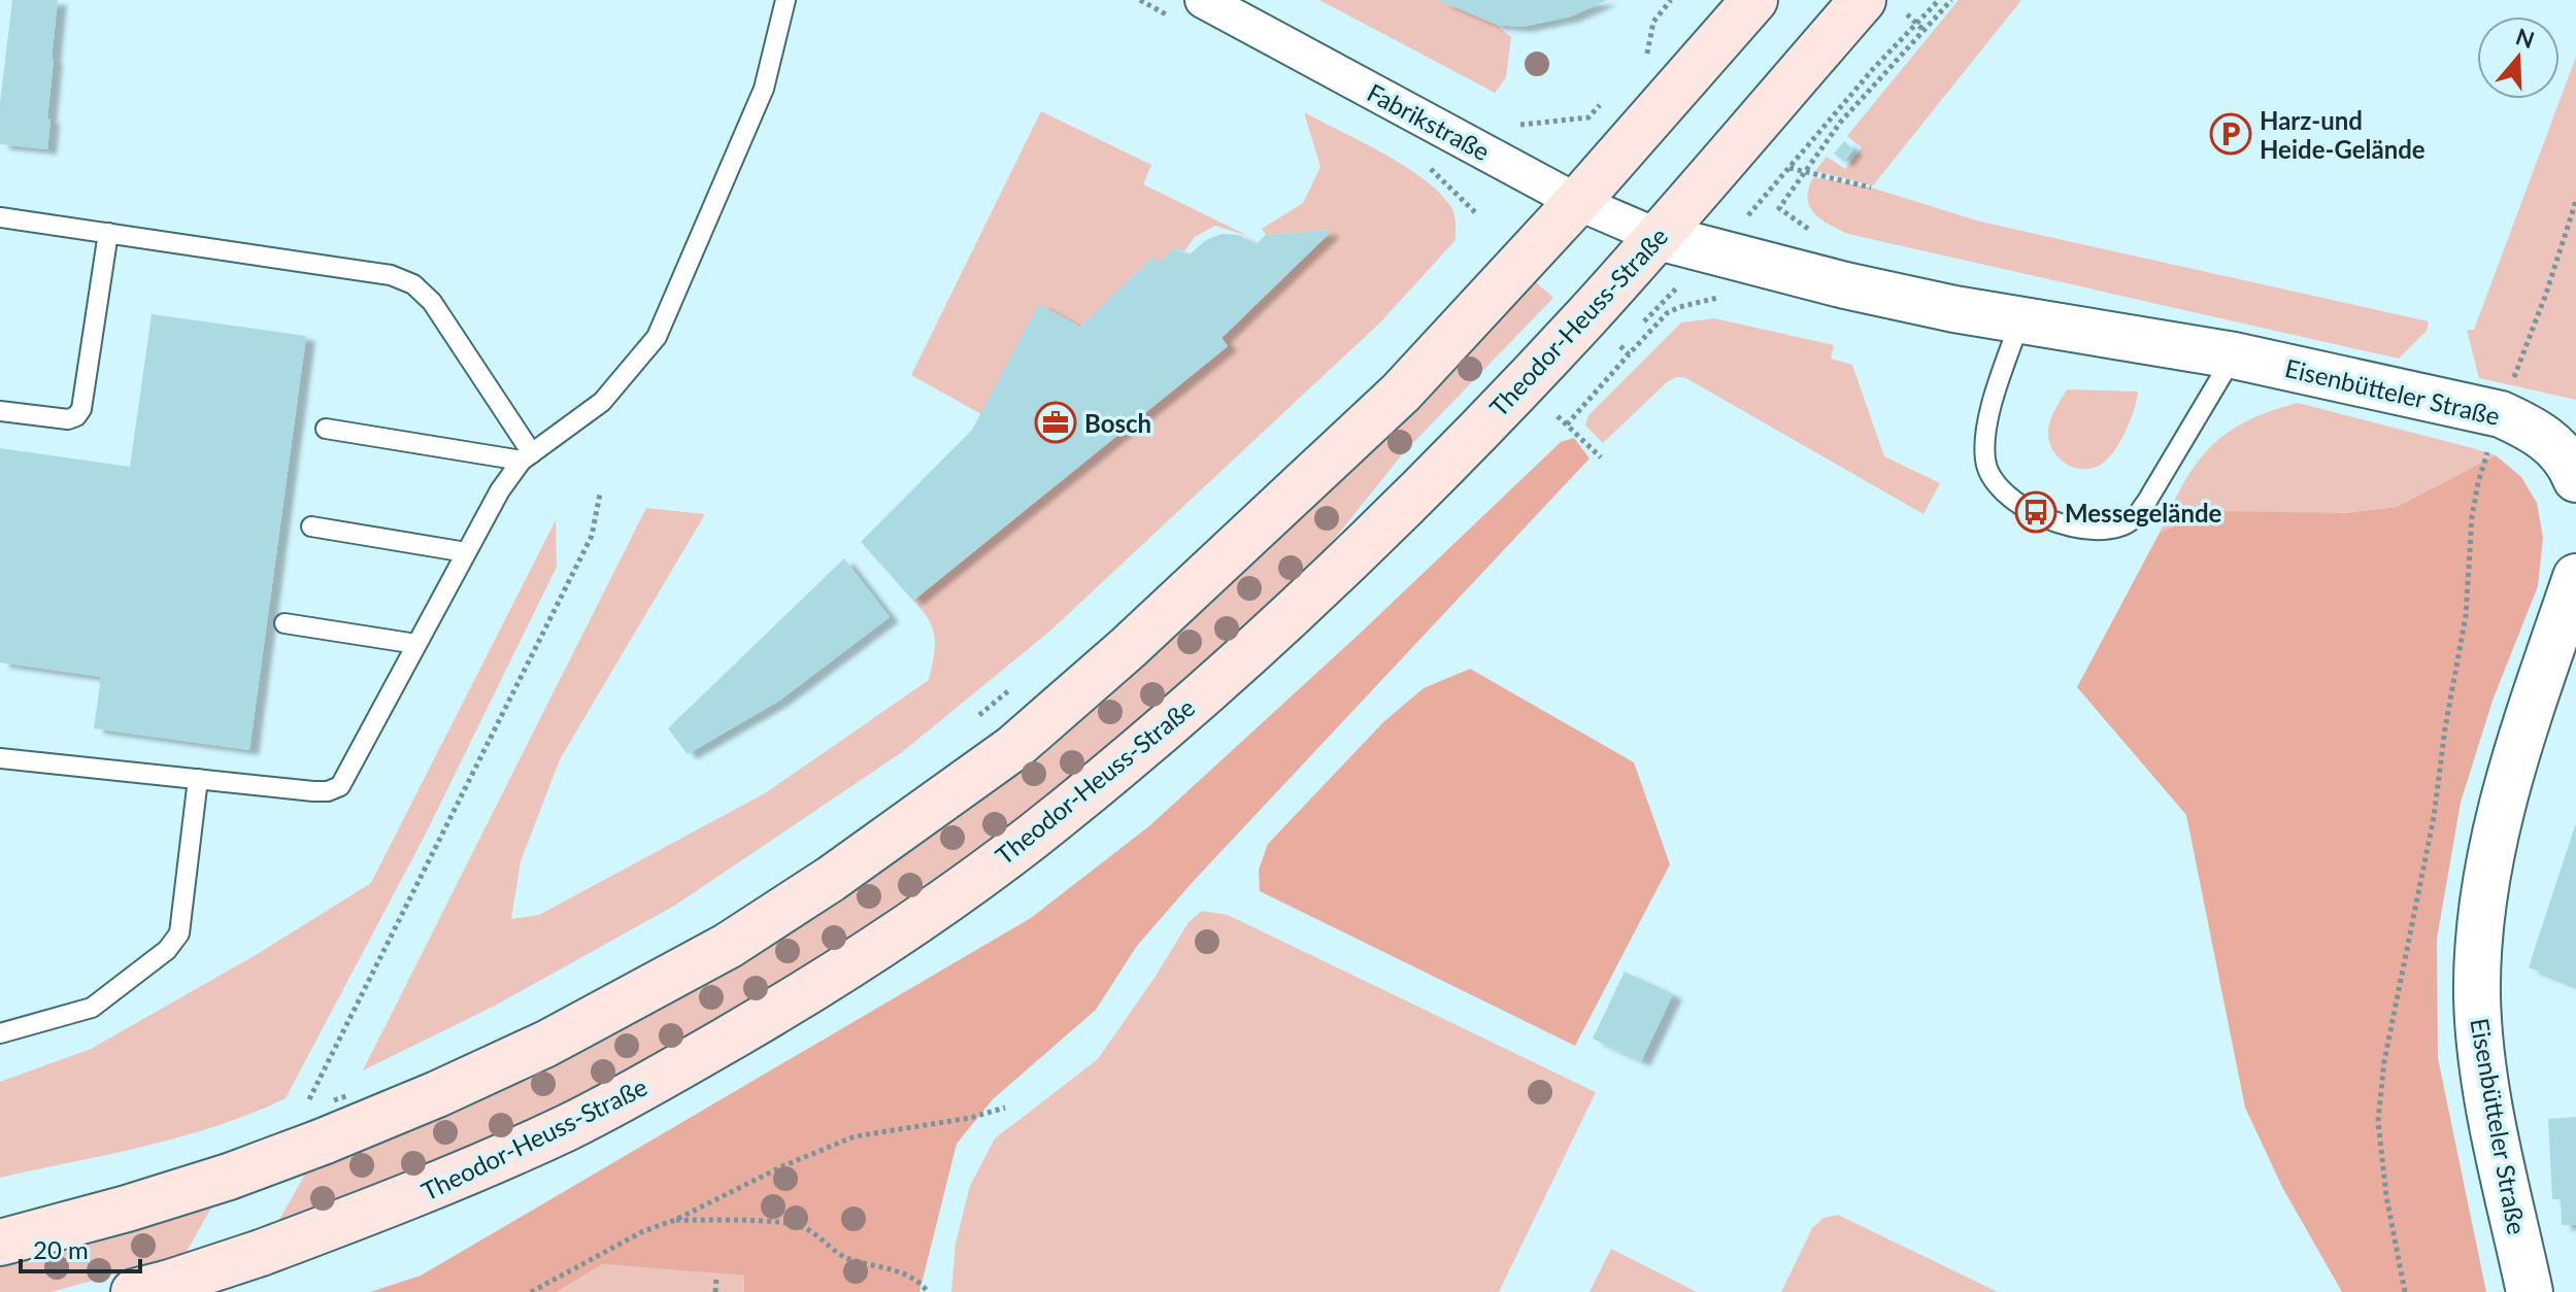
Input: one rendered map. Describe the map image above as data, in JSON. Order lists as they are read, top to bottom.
{
  "streets": {
    "main road": ["Theodor-Heuss-Straße"],
    "street": ["Fabrikstraße", "Eisenbütteler Straße"]
  },
  "crossings": [
    ["Fabrikstraße", "Theodor-Heuss-Straße"],
    ["Fabrikstraße", "Eisenbütteler Straße"],
    ["Theodor-Heuss-Straße", "Eisenbütteler Straße"]
  ],
  "places": {
    "parking": ["Harz-und Heide-Gelände"],
    "office": ["Bosch"],
    "bus stop": ["Messegelände"]
  },
  "scale_bar": "20 m",
  "north": "top"
}
